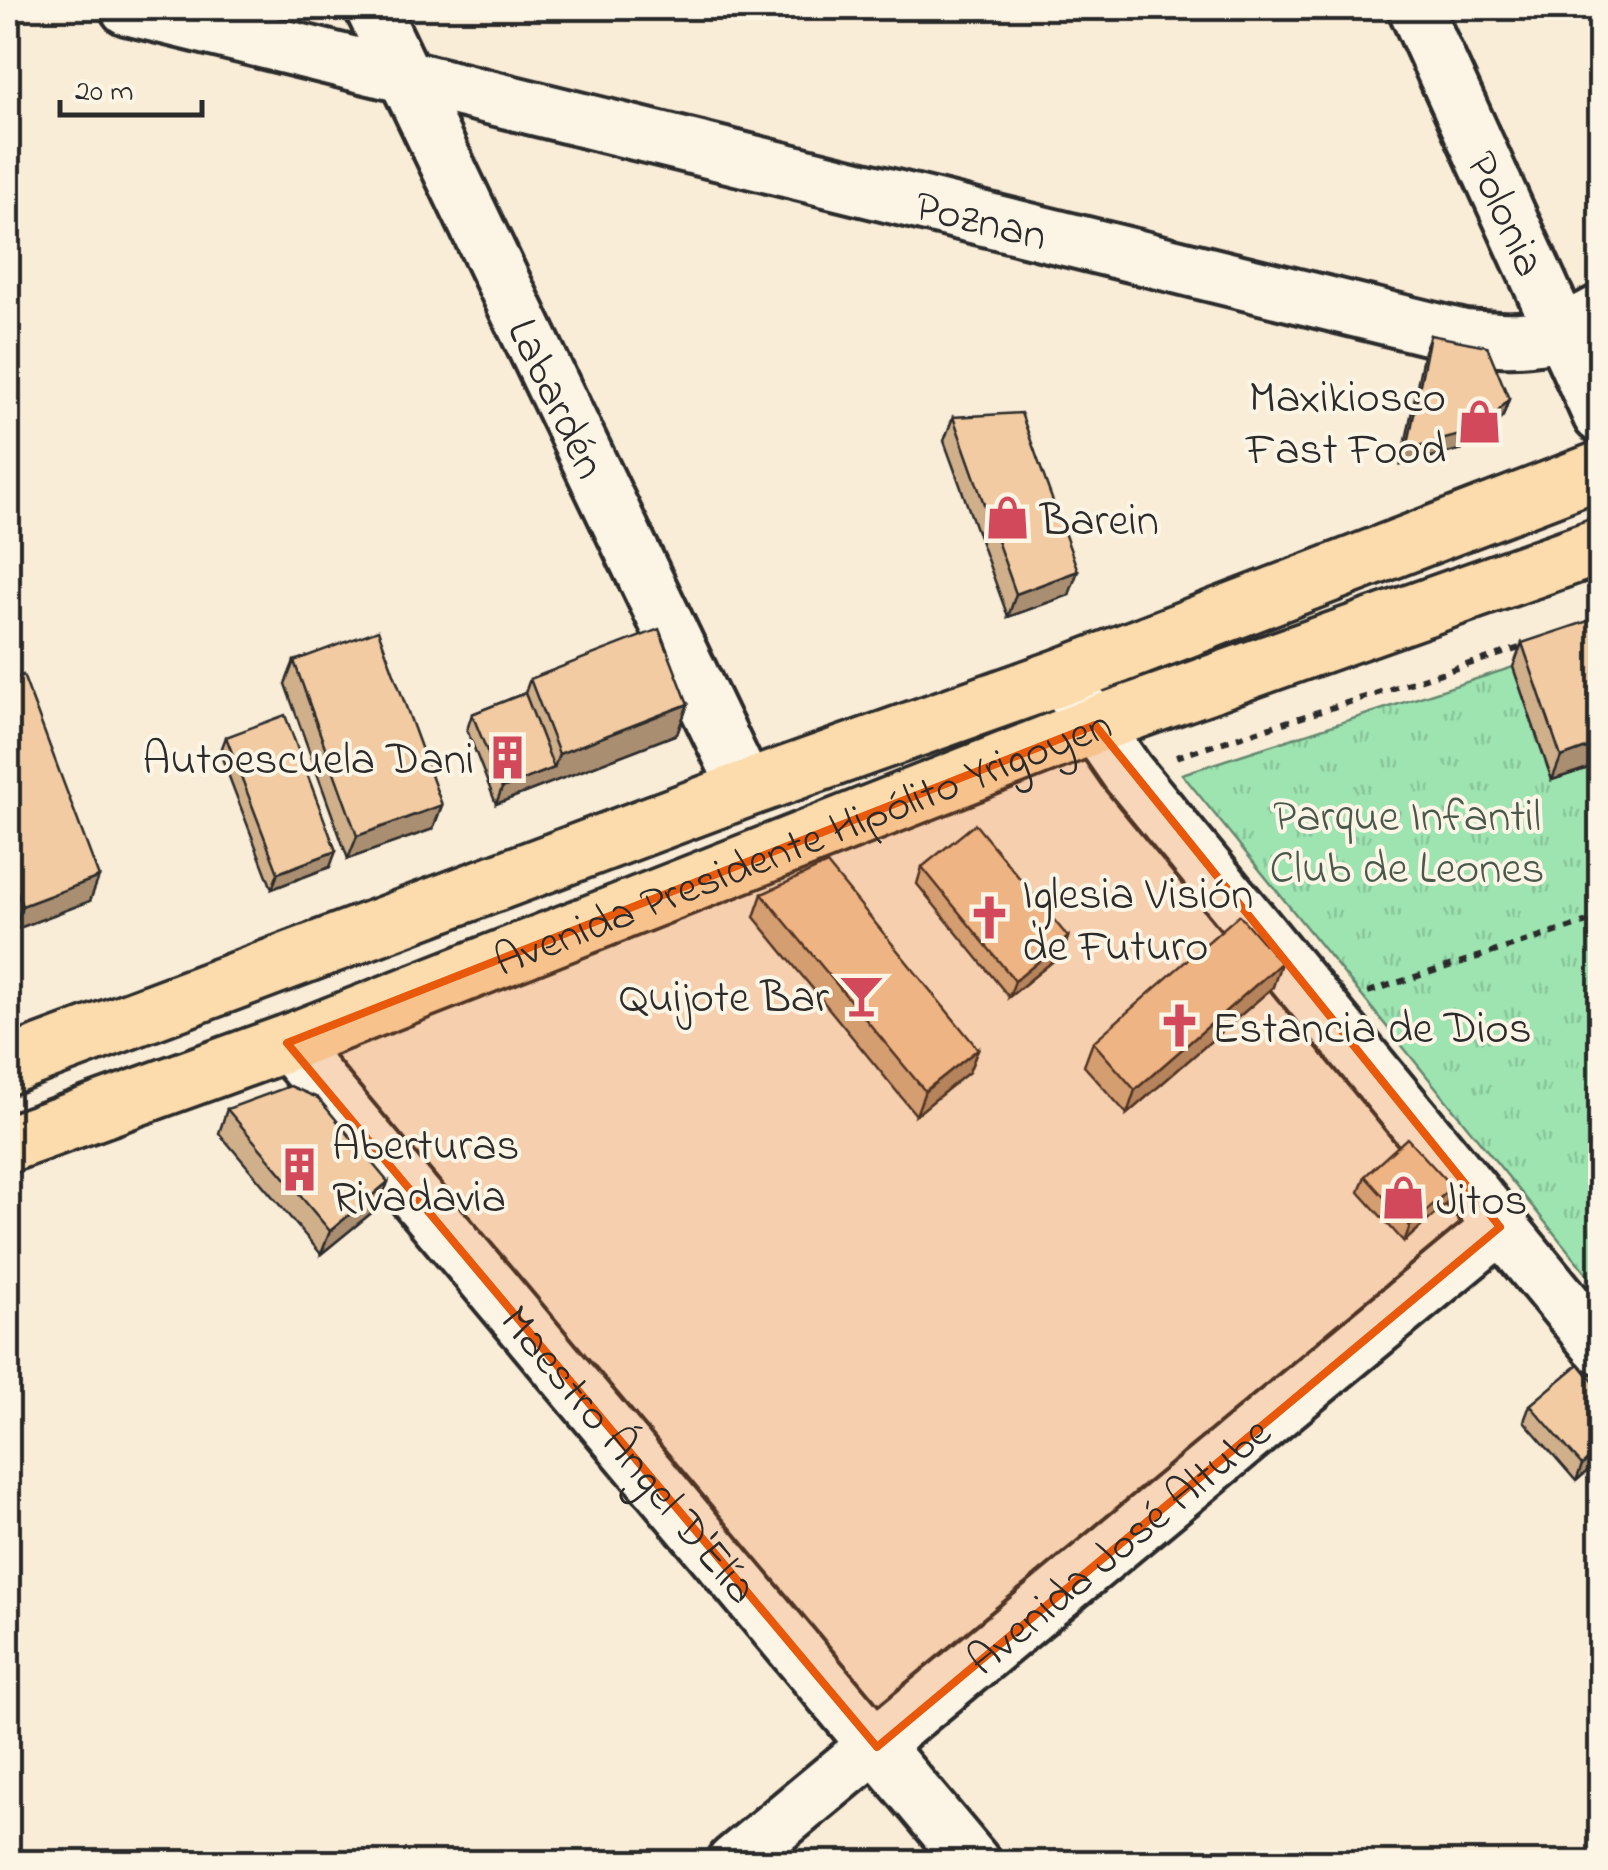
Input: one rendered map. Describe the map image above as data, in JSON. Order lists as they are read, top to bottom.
{
  "streets": {
    "main road": ["Avenida Presidente Hipólito Yrigoyen"],
    "street": [
      "Polonia",
      "Poznan",
      "Labardén",
      "Maestro Ángel D'Elía",
      "Avenida José Altube"
    ]
  },
  "crossings": [
    ["Polonia", "Poznan"],
    ["Poznan", "Labardén"],
    ["Labardén", "Avenida Presidente Hipólito Yrigoyen"],
    ["Avenida Presidente Hipólito Yrigoyen", "Maestro Ángel D'Elía"],
    ["Maestro Ángel D'Elía", "Avenida José Altube"]
  ],
  "parks": ["Parque Infantil Club de Leones"],
  "places": {
    "shop": ["Maxikiosco Fast Food", "Barein", "Jitos"],
    "building": ["Autoescuela Dani", "Aberturas Rivadavia"],
    "church": ["Iglesia Visión de Futuro", "Estancia de Dios"],
    "bar": ["Quijote Bar"]
  },
  "scale_bar": "20 m"
}
